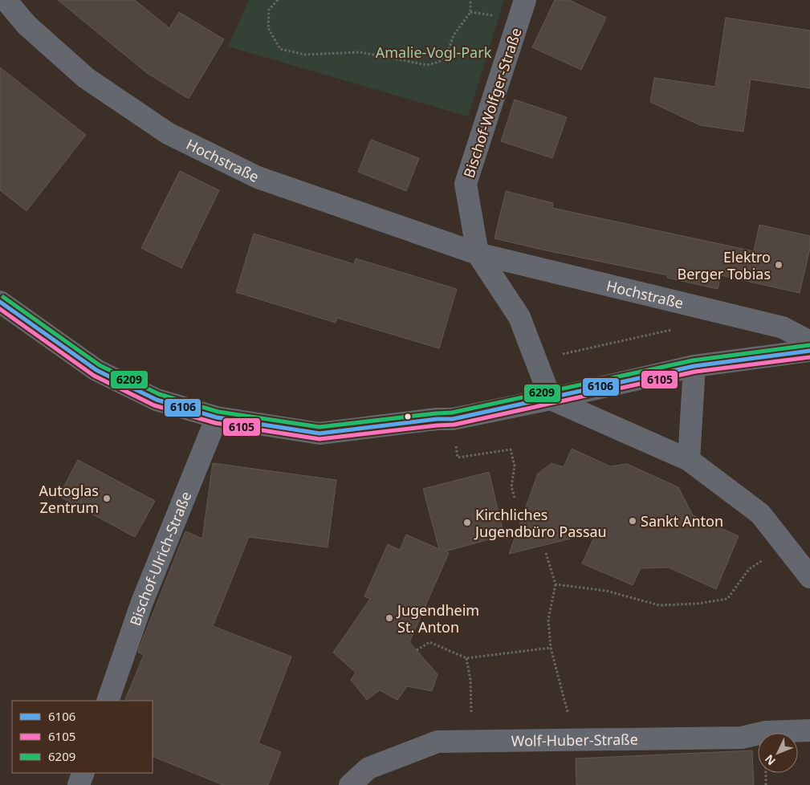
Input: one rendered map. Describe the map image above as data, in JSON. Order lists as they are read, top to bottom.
{
  "streets": {
    "street": [
      "Bischof-Wolfger-Straße",
      "Hochstraße",
      "Bischof-Ulrich-Straße",
      "Wolf-Huber-Straße"
    ]
  },
  "crossings": [
    ["Bischof-Wolfger-Straße", "Hochstraße"]
  ],
  "parks": ["Amalie-Vogl-Park"],
  "places": [
    "Elektro Berger Tobias",
    "Autoglas Zentrum",
    "Sankt Anton",
    "Kirchliches Jugendbüro Passau",
    "Jugendheim St. Anton"
  ],
  "lines": ["transit line 6209", "transit line 6106", "transit line 6105"],
  "legend": ["6106", "6105", "6209"],
  "north": "bottom left"
}
